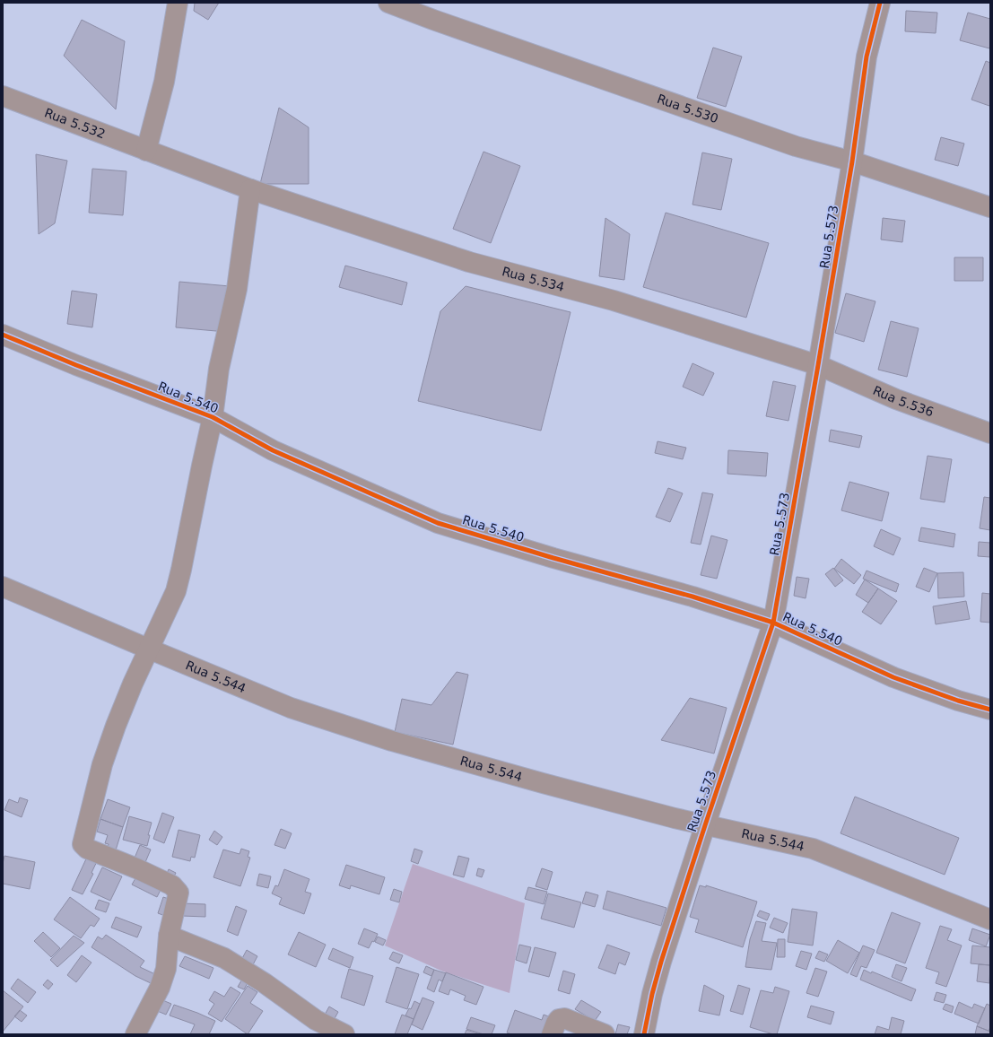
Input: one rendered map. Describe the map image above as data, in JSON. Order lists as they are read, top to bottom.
{
  "streets": {
    "street": [
      "Rua 5.530",
      "Rua 5.532",
      "Rua 5.573",
      "Rua 5.534",
      "Rua 5.540",
      "Rua 5.536",
      "Rua 5.544"
    ]
  },
  "crossings": [
    ["Rua 5.530", "Rua 5.573"],
    ["Rua 5.532", "Rua 5.534"],
    ["Rua 5.573", "Rua 5.534"],
    ["Rua 5.573", "Rua 5.540"],
    ["Rua 5.573", "Rua 5.536"],
    ["Rua 5.573", "Rua 5.544"],
    ["Rua 5.534", "Rua 5.536"]
  ]
}
